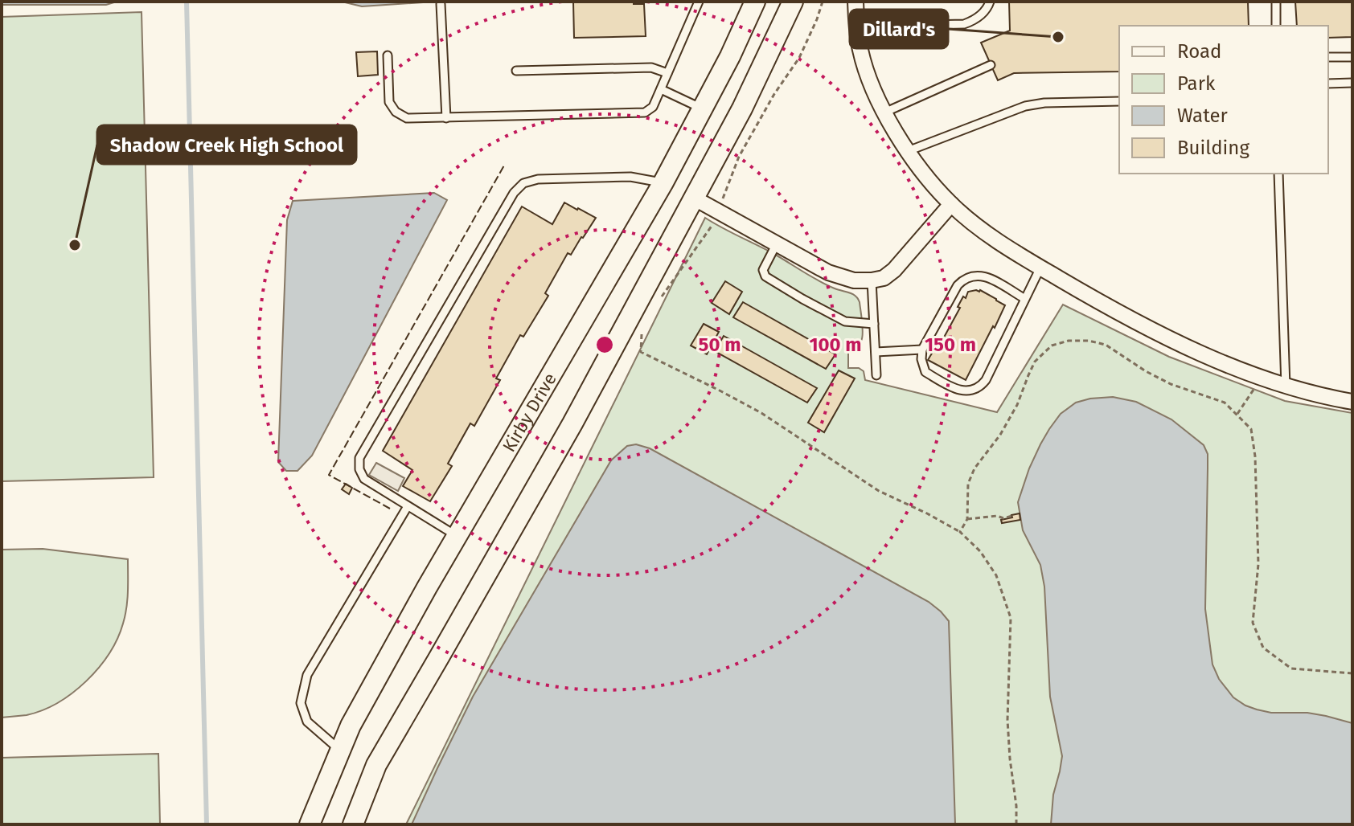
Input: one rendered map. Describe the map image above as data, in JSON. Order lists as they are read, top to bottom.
{
  "streets": {
    "main road": ["Kirby Drive"]
  },
  "places": ["Dillard's", "Shadow Creek High School"],
  "legend": [
    "Road",
    "Park",
    "Water",
    "Building"
  ],
  "rings": ["50 m", "100 m", "150 m"]
}
